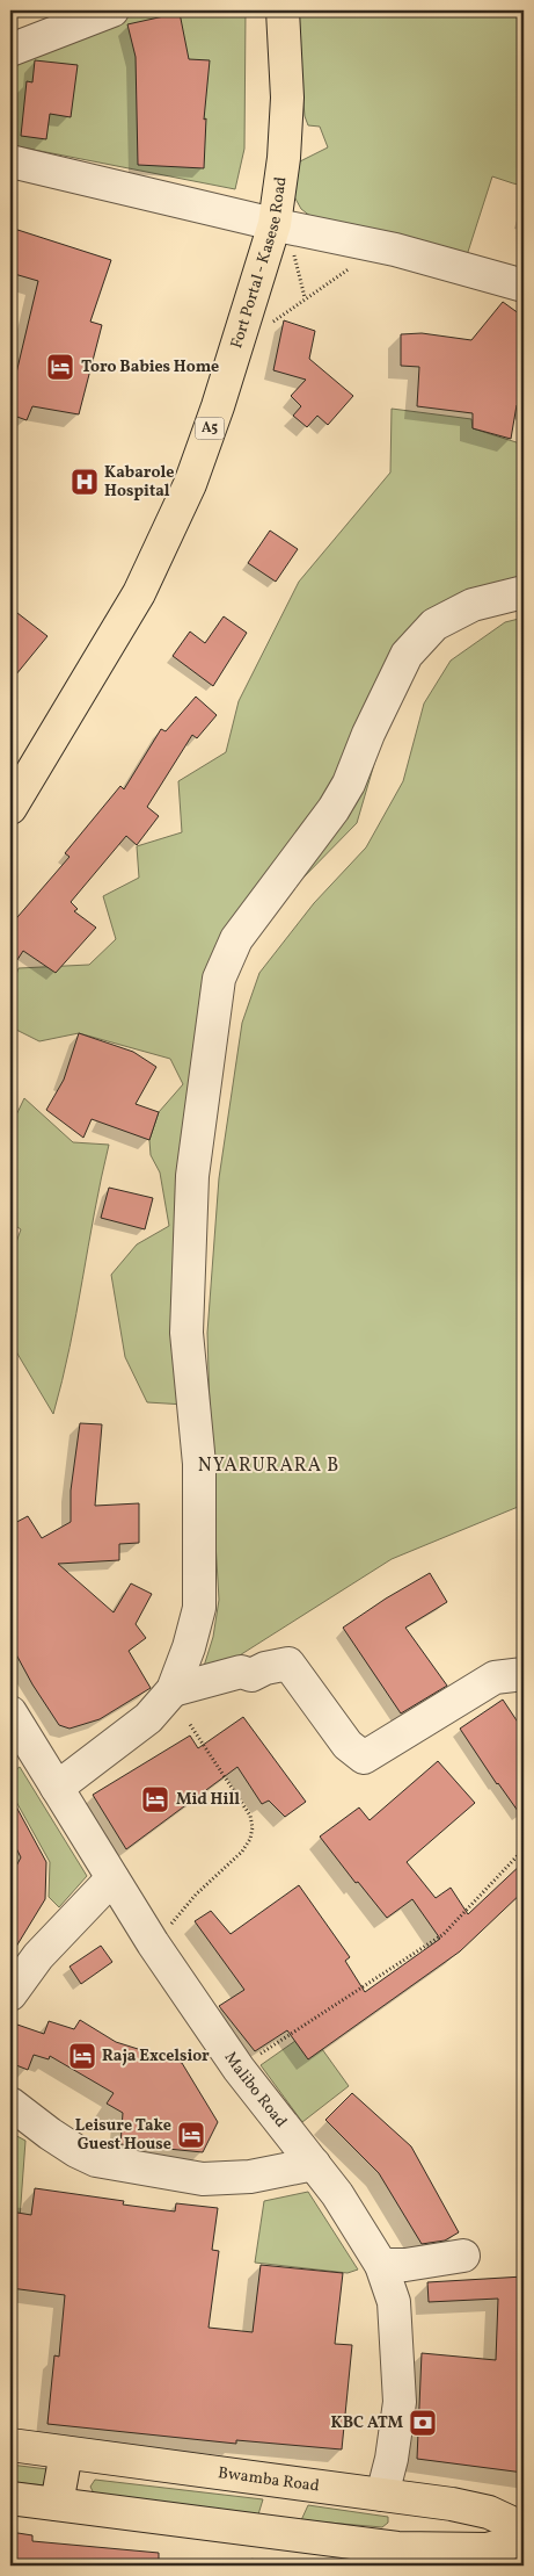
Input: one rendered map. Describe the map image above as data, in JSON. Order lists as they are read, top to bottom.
{
  "streets": {
    "main road": ["Fort Portal - Kasese Road", "A5", "Bwamba Road"],
    "street": ["Malibo Road"]
  },
  "crossings": [
    ["Malibo Road", "Bwamba Road"]
  ],
  "districts": ["NYARURARA B"],
  "places": {
    "hotel": [
      "Toro Babies Home",
      "Mid Hill",
      "Raja Excelsior",
      "Leisure Take Guest House"
    ],
    "hospital": ["Kabarole Hospital"],
    "bank": ["KBC ATM"]
  }
}
